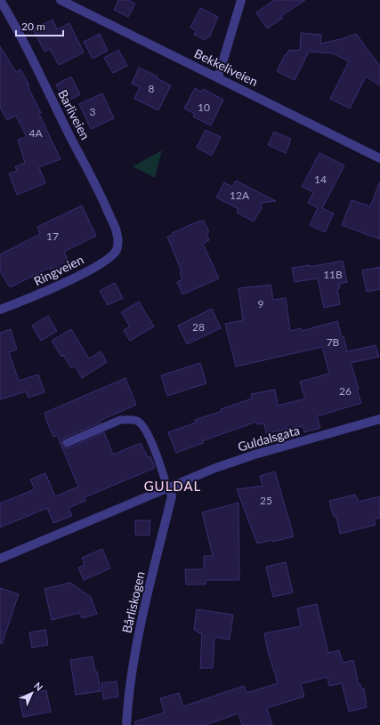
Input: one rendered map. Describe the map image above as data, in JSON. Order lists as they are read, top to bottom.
{
  "streets": {
    "street": [
      "Bekkeliveien",
      "Barliveien",
      "Ringveien",
      "Guldalsgata",
      "Bårliskogen"
    ]
  },
  "crossings": [
    ["Barliveien", "Ringveien"],
    ["Guldalsgata", "Bårliskogen"]
  ],
  "districts": ["GULDAL"],
  "house_numbers": [
    "8",
    "10",
    "3",
    "4A",
    "14",
    "12A",
    "17",
    "11B",
    "9",
    "28",
    "7B",
    "26",
    "25"
  ],
  "scale_bar": "20 m",
  "north": "top right"
}
